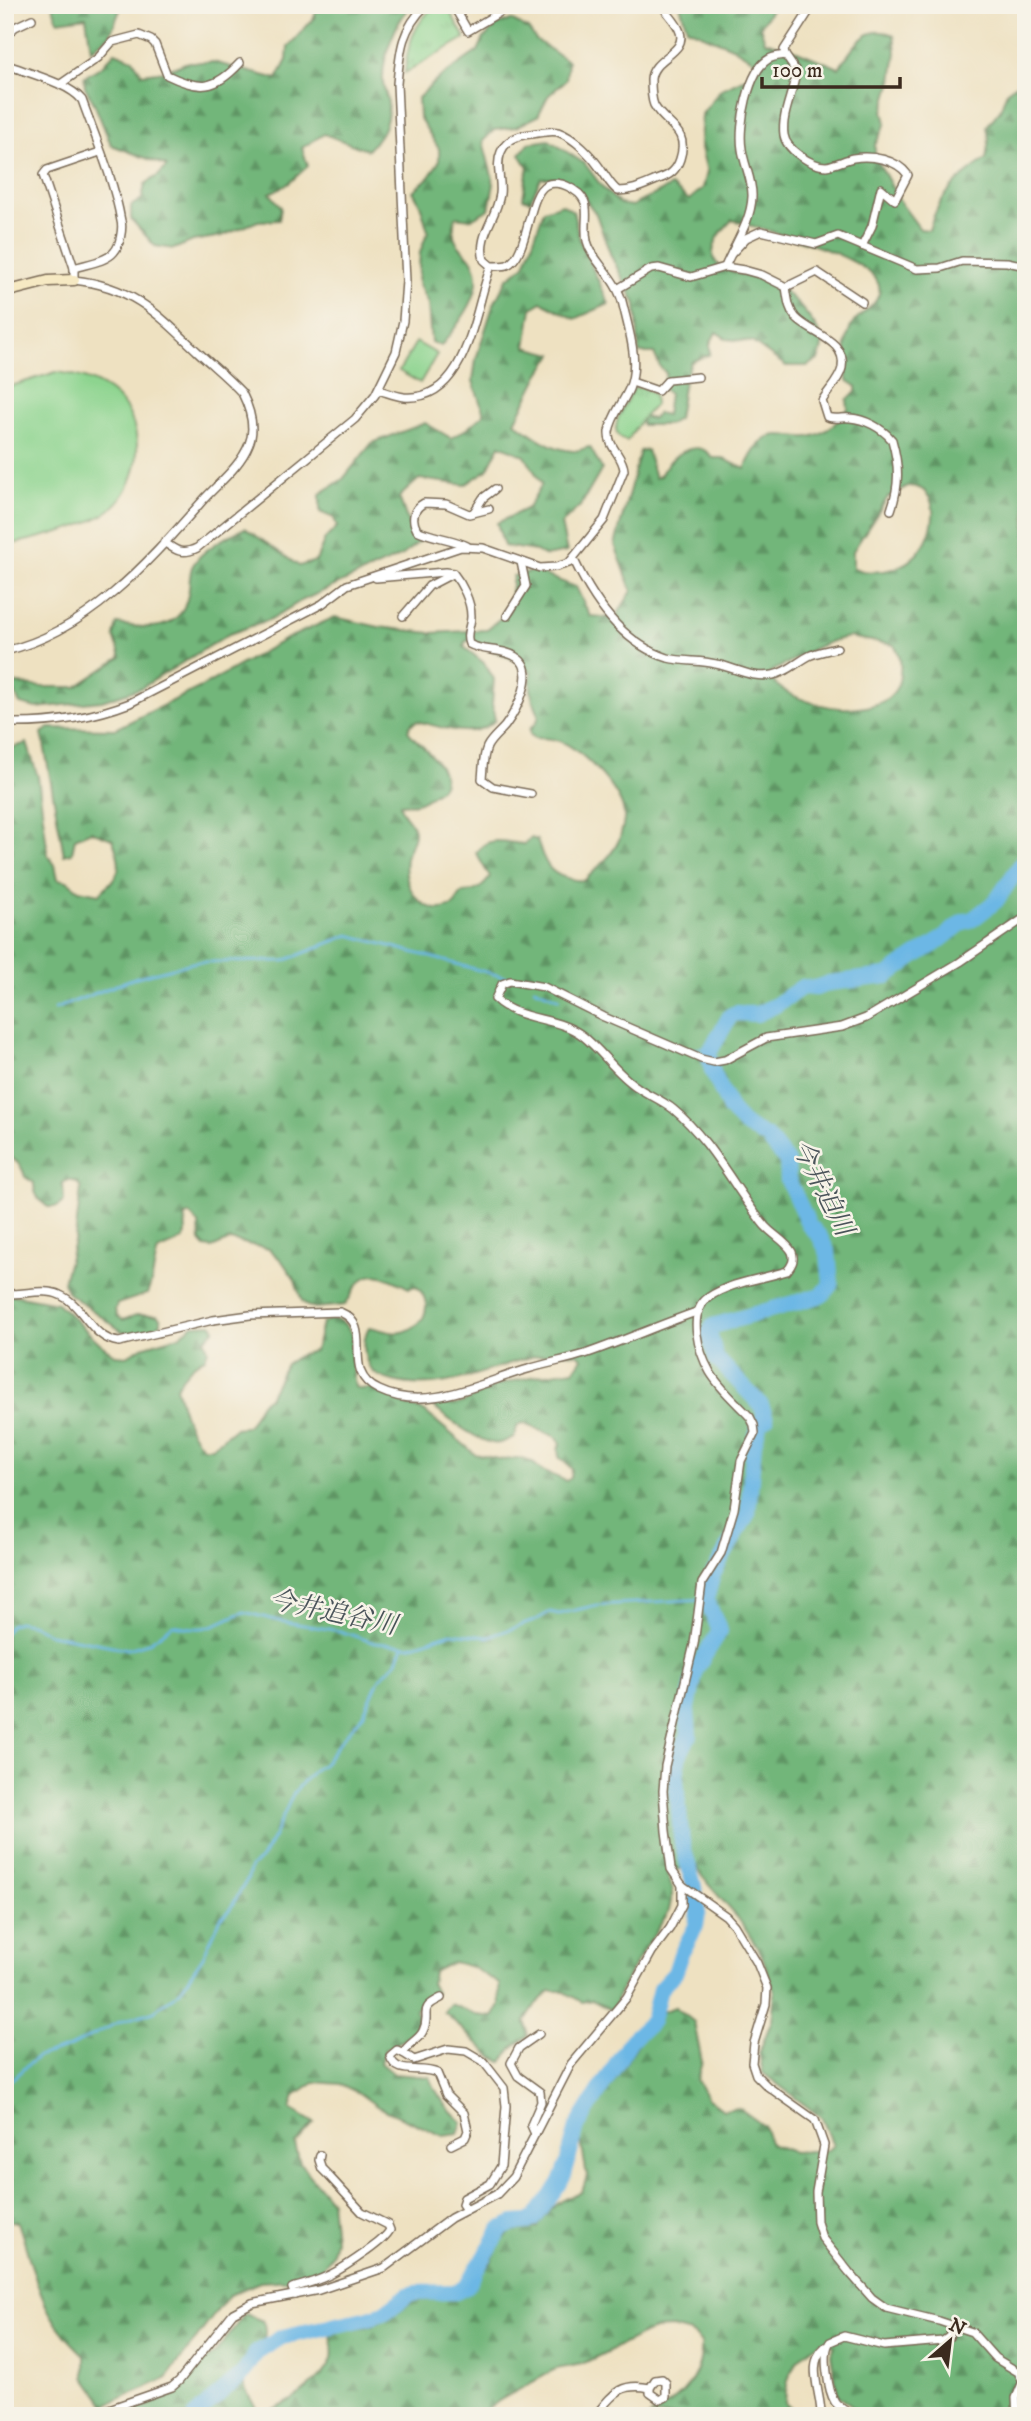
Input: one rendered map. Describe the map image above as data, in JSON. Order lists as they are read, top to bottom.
{
  "water": ["今井迫川", "今井追谷川"],
  "scale_bar": "100 m",
  "north": "top right"
}
